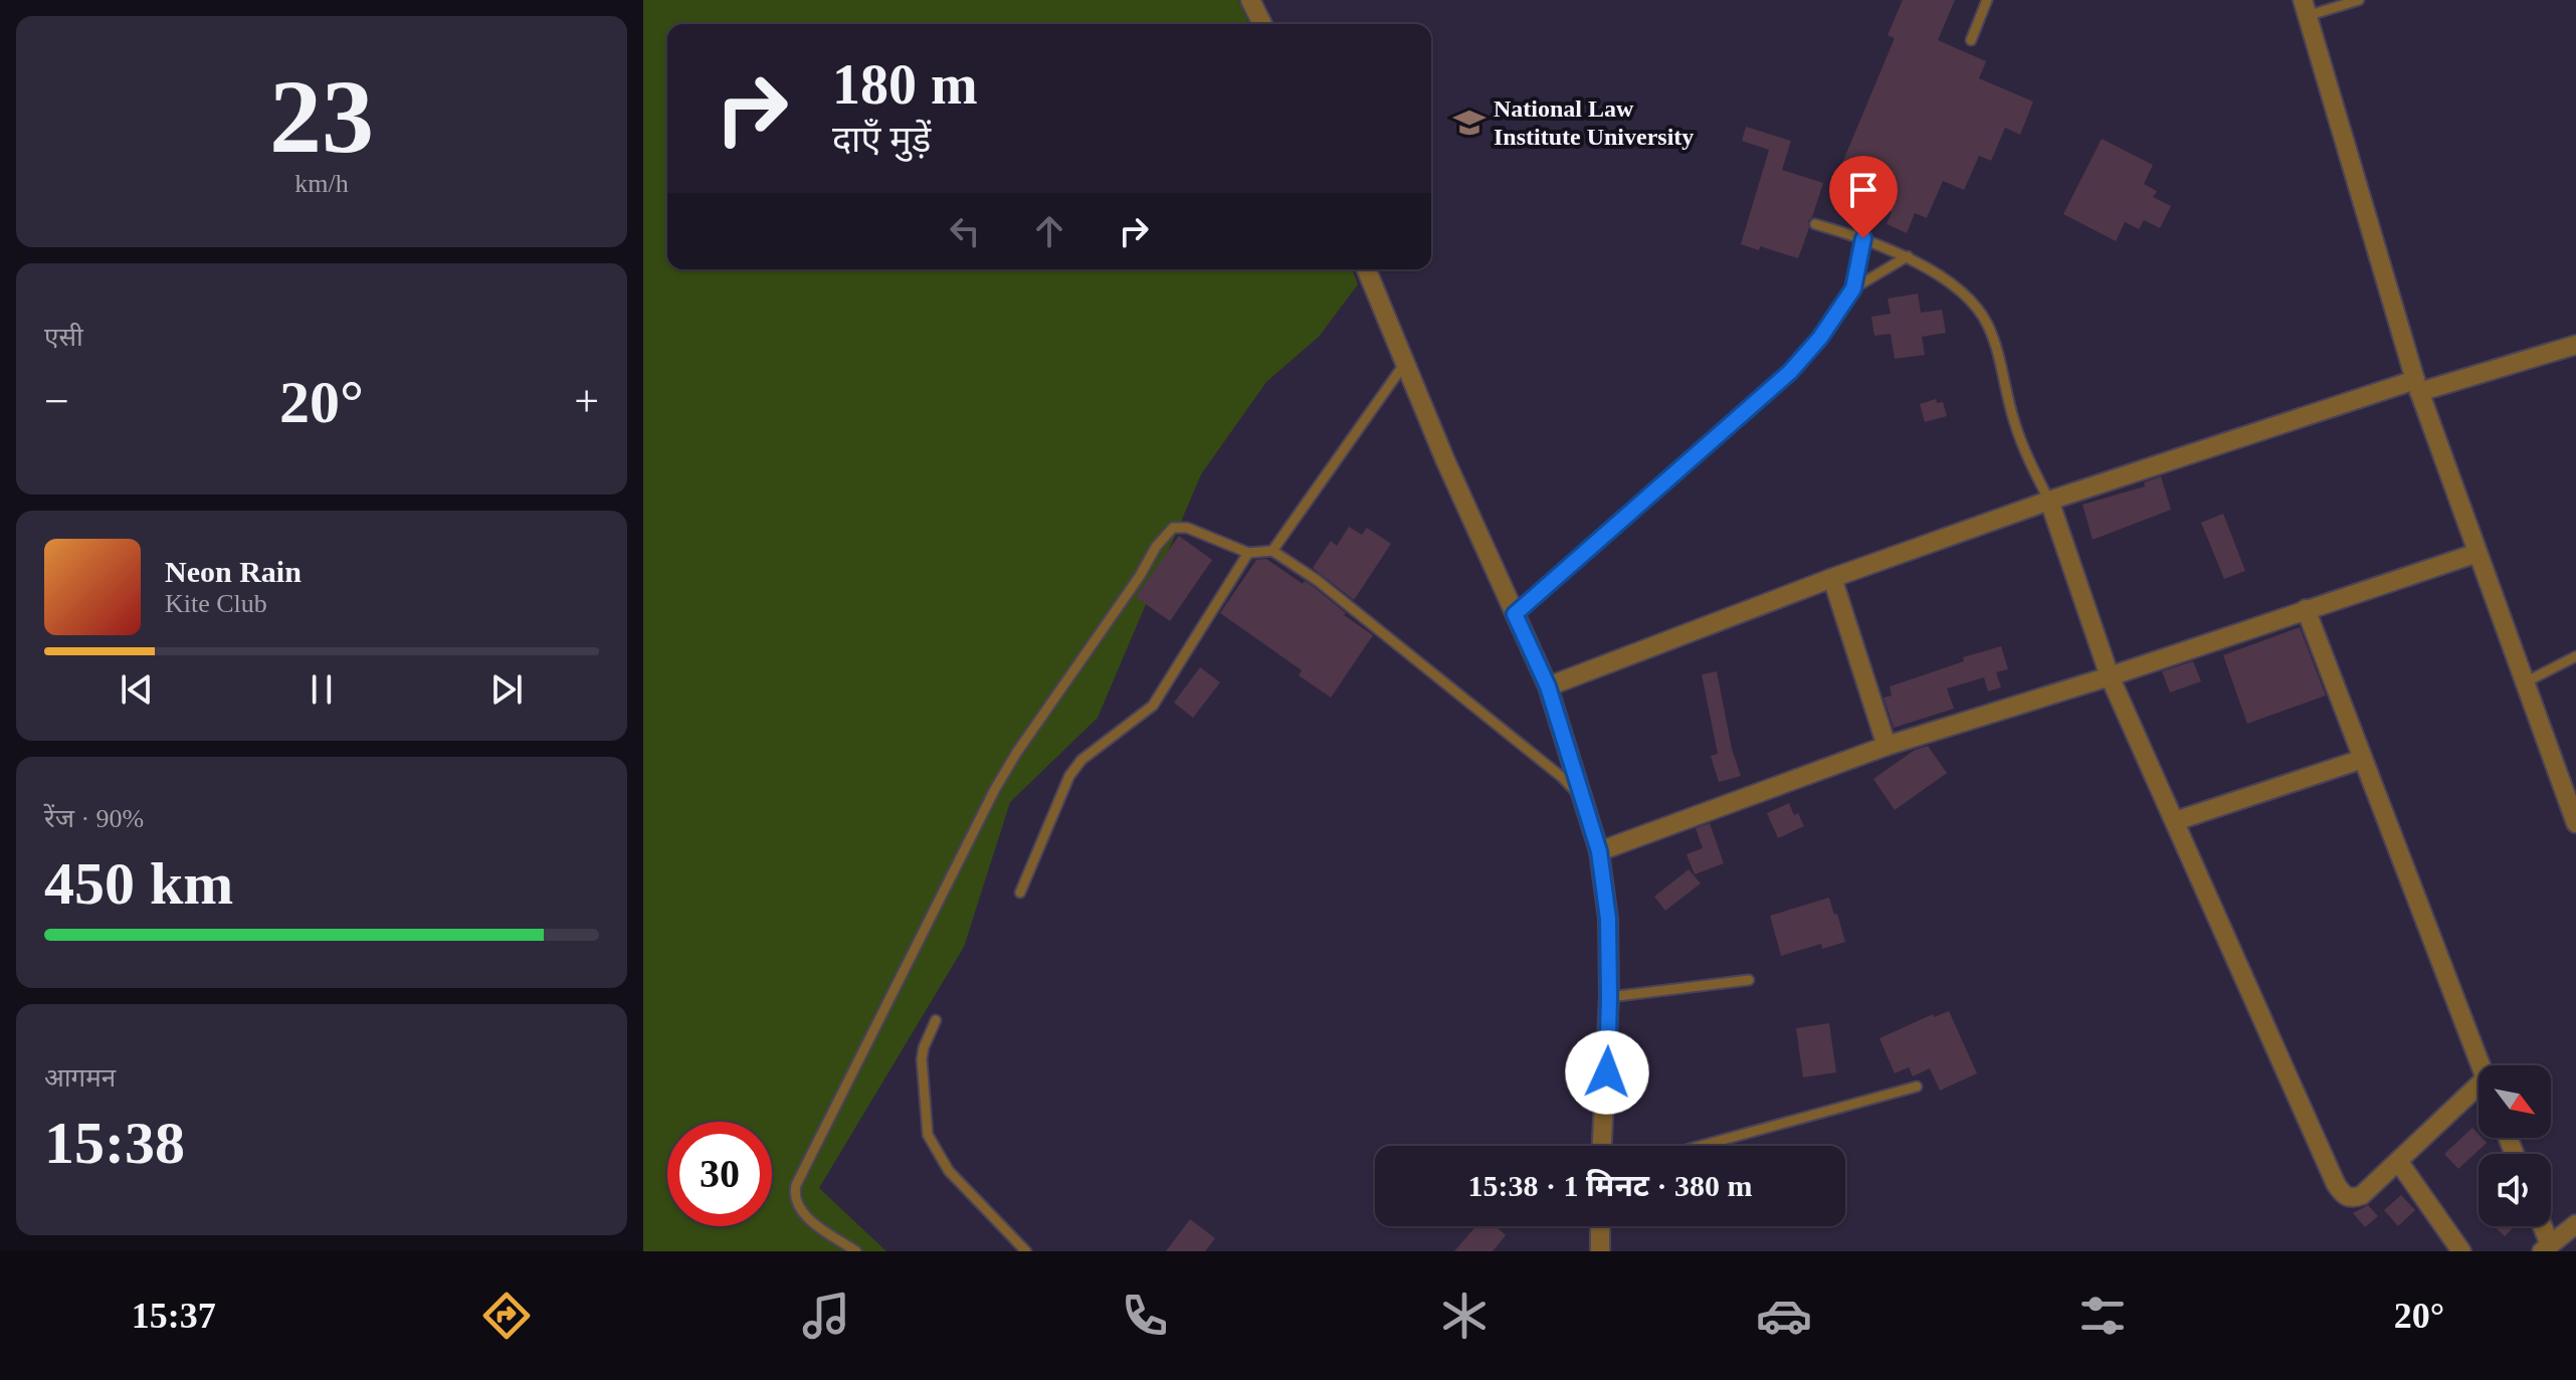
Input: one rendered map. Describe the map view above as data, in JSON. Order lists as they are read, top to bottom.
{
  "places": {
    "school or university": ["National Law Institute University"]
  },
  "north": "bottom right",
  "page": {
    "tile": [
      ["23", "km/h"],
      "एसी",
      ["रेंज · 90%", "450 km"],
      ["आगमन", "15:38"]
    ],
    "turn": ["180 m", "दाएँ मुड़ें"],
    "heat": ["−", "20°", "+"],
    "song": ["Neon Rain", "Kite Club"],
    "limit": "30",
    "trip": "15:38 · 1 मिनट · 380 m",
    "tabs": ["15:37", "20°"]
  }
}
